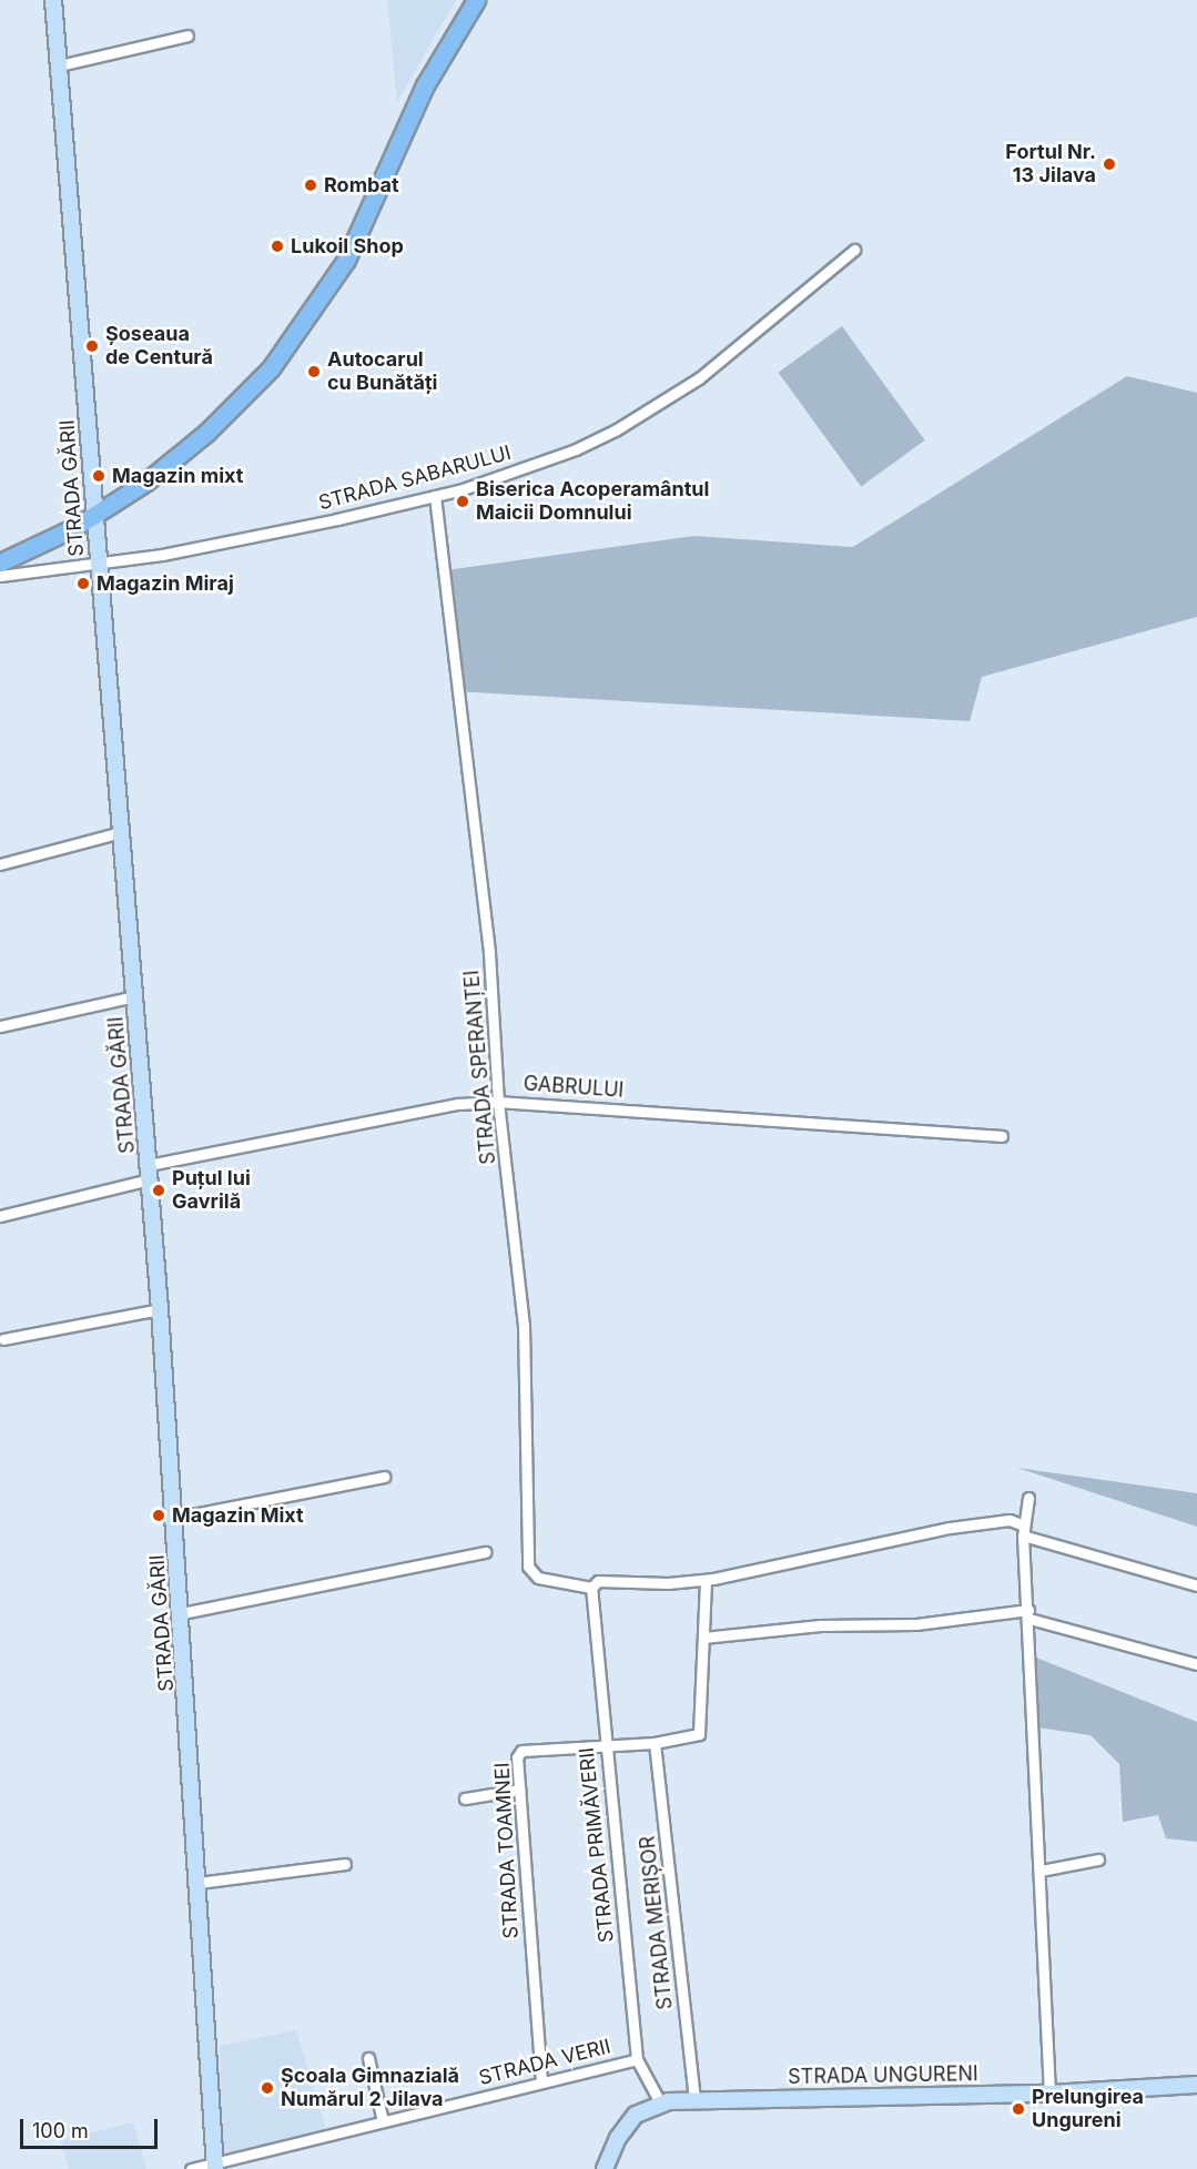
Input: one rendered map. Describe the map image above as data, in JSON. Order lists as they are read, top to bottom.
{
  "streets": {
    "main road": ["STRADA GĂRII", "STRADA UNGURENI"],
    "street": [
      "STRADA SABARULUI",
      "STRADA SPERANȚEI",
      "GABRULUI",
      "STRADA PRIMĂVERII",
      "STRADA TOAMNEI",
      "STRADA MERIȘOR",
      "STRADA VERII"
    ]
  },
  "crossings": [
    ["STRADA SABARULUI", "STRADA GĂRII"],
    ["STRADA SABARULUI", "STRADA SPERANȚEI"],
    ["STRADA GĂRII", "GABRULUI"],
    ["STRADA GĂRII", "STRADA VERII"],
    ["STRADA SPERANȚEI", "GABRULUI"],
    ["STRADA SPERANȚEI", "STRADA PRIMĂVERII"],
    ["STRADA SPERANȚEI", "STRADA TOAMNEI"],
    ["STRADA PRIMĂVERII", "STRADA TOAMNEI"],
    ["STRADA PRIMĂVERII", "STRADA VERII"],
    ["STRADA PRIMĂVERII", "STRADA UNGURENI"],
    ["STRADA TOAMNEI", "STRADA MERIȘOR"],
    ["STRADA TOAMNEI", "STRADA VERII"],
    ["STRADA MERIȘOR", "STRADA UNGURENI"]
  ],
  "places": [
    "Fortul Nr. 13 Jilava",
    "Rombat",
    "Lukoil Shop",
    "Șoseaua de Centură",
    "Autocarul cu Bunătăți",
    "Magazin mixt",
    "Biserica Acoperamântul Maicii Domnului",
    "Magazin Miraj",
    "Puțul lui Gavrilă",
    "Magazin Mixt",
    "Școala Gimnazială Numărul 2 Jilava",
    "Prelungirea Ungureni"
  ],
  "scale_bar": "100 m"
}
